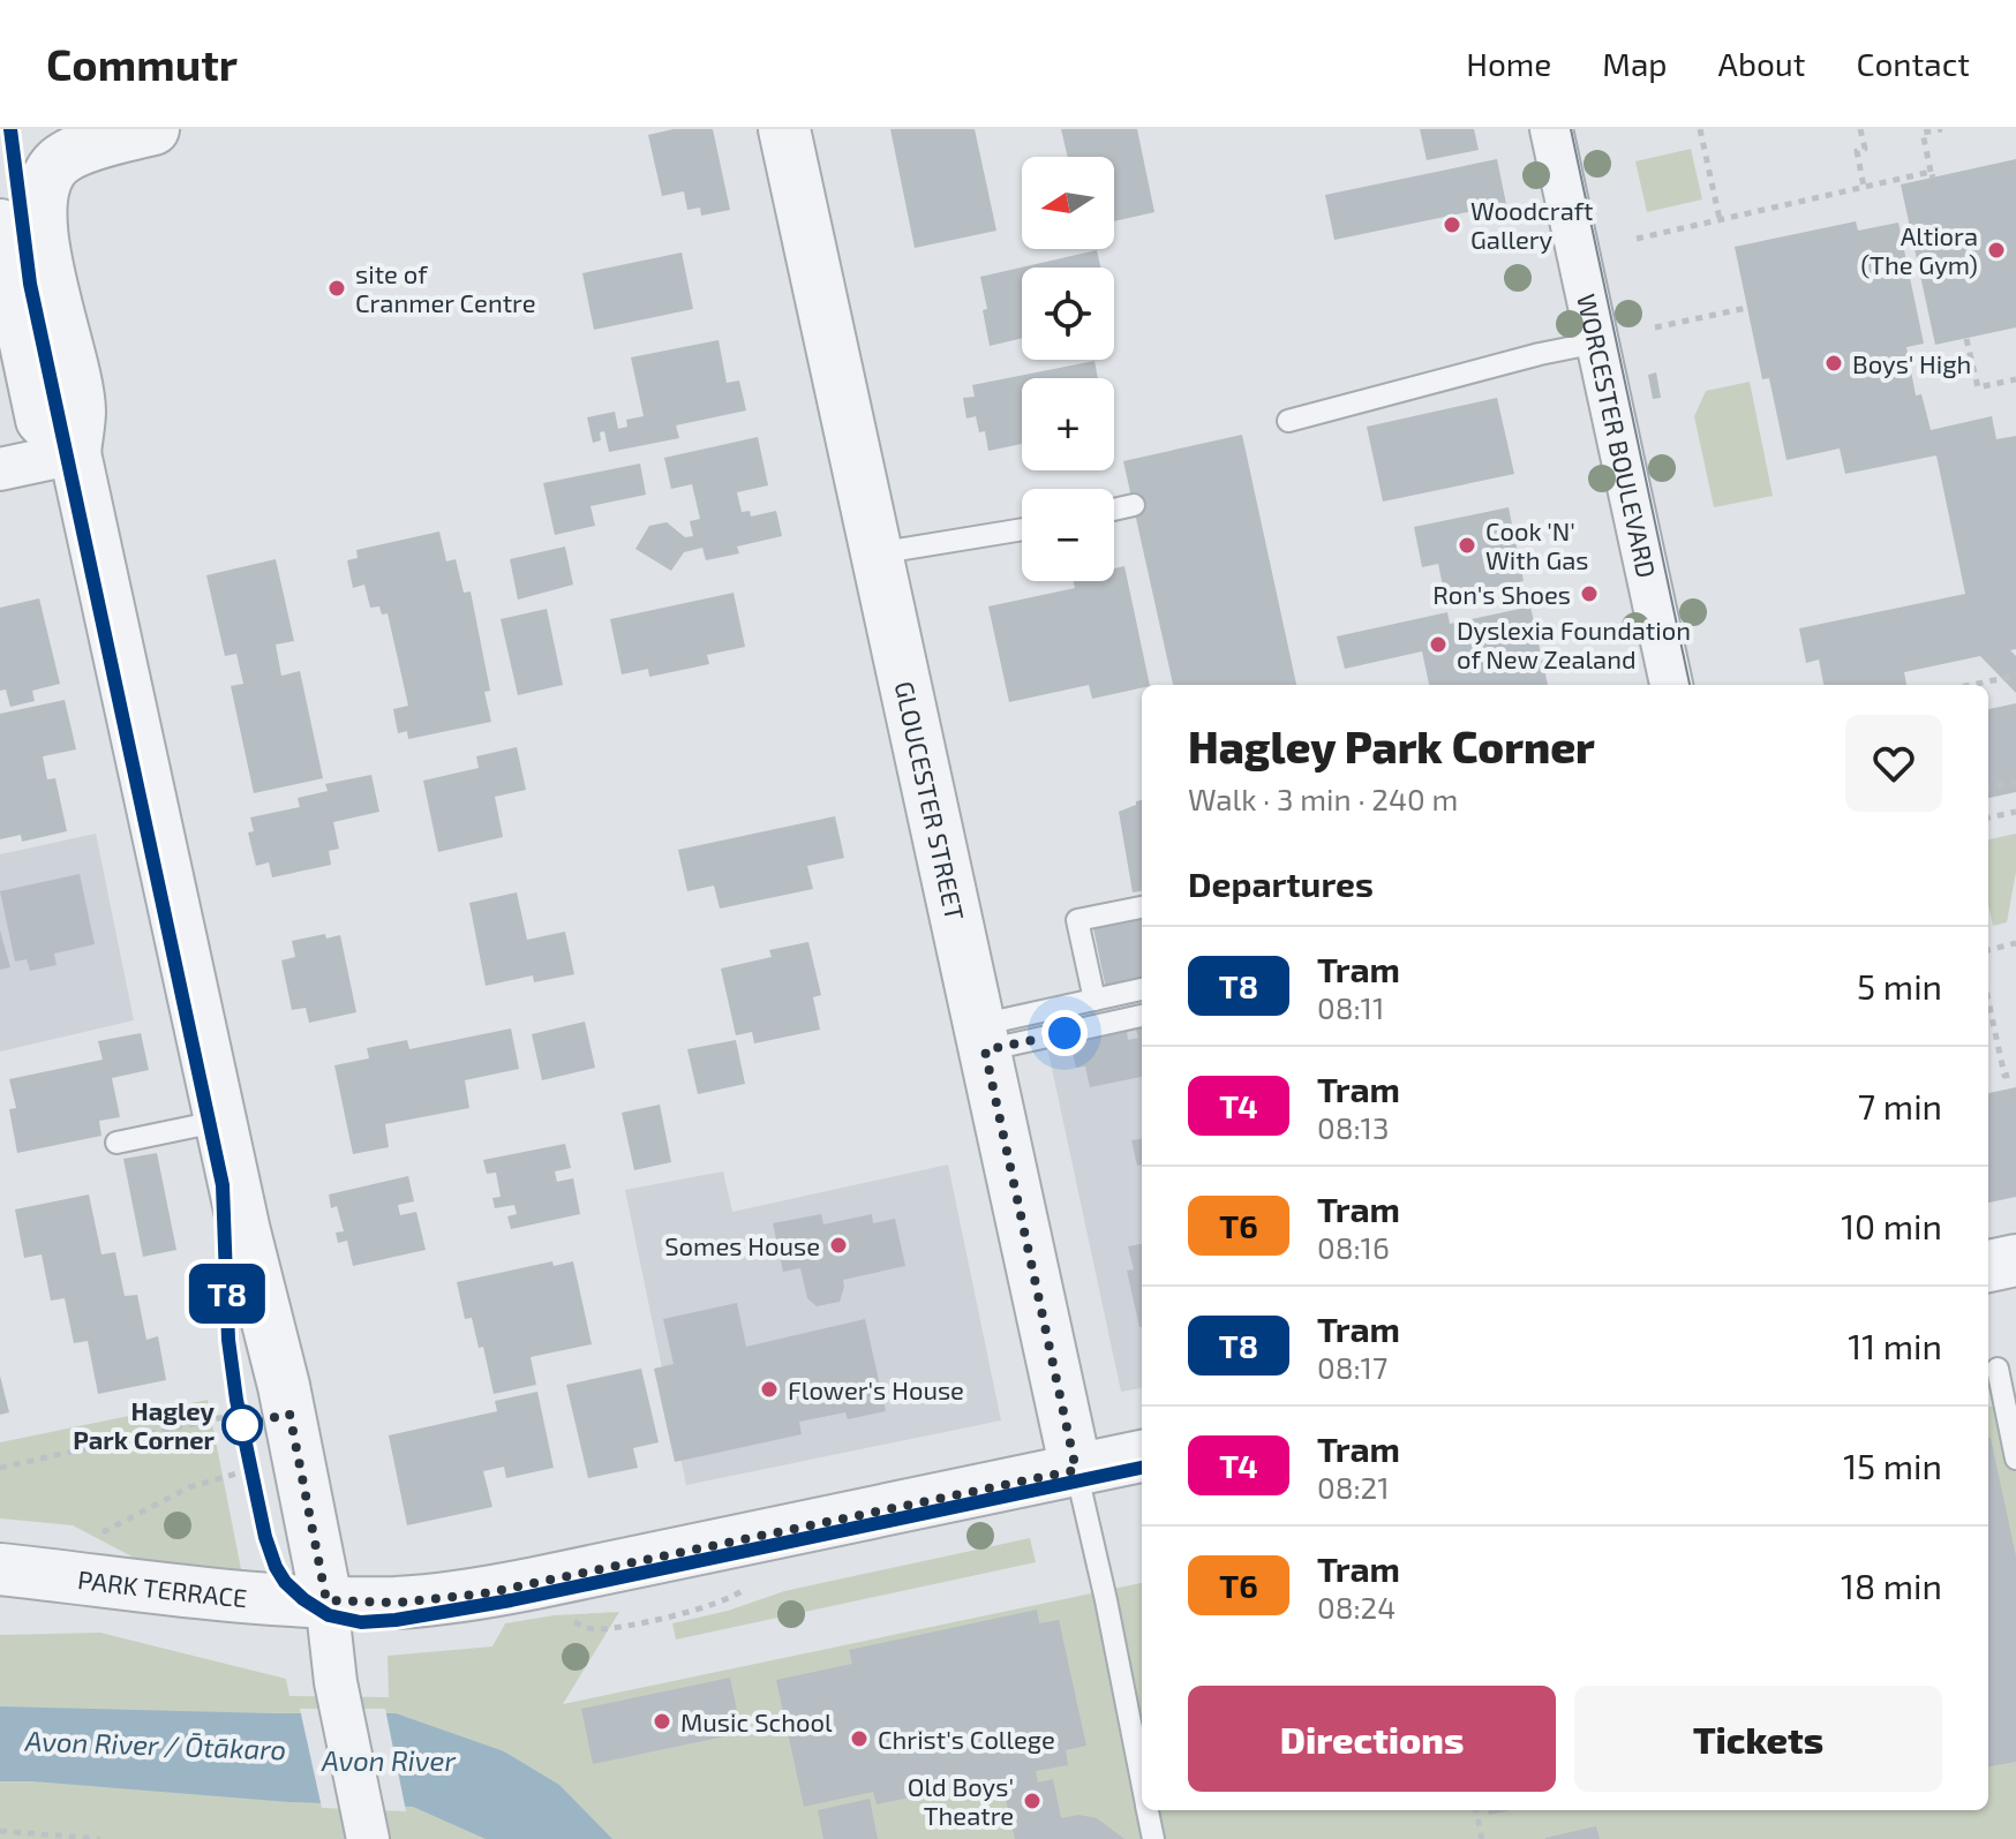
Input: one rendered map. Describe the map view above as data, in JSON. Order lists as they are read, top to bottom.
{
  "streets": {
    "street": ["WORCESTER BOULEVARD", "GLOUCESTER STREET", "PARK TERRACE"]
  },
  "crossings": [
    ["GLOUCESTER STREET", "PARK TERRACE"]
  ],
  "water": ["Avon River / Ōtākaro", "Avon River"],
  "places": [
    "Woodcraft Gallery",
    "Altiora (The Gym)",
    "site of Cranmer Centre",
    "Boys' High",
    "Cook 'N' With Gas",
    "Ron's Shoes",
    "Dyslexia Foundation of New Zealand",
    "Somes House",
    "Flower's House",
    "Hagley Park Corner",
    "Music School",
    "Christ's College",
    "Old Boys' Theatre"
  ],
  "lines": ["tram line T8"],
  "north": "left",
  "page": {
    "header": "Commutr",
    "nav": [
      "Home",
      "Map",
      "About",
      "Contact"
    ],
    "on_map": "T8",
    "map_buttons": ["+", "−"],
    "heading": [
      ["Hagley Park Corner", "Walk · 3 min · 240 m"],
      "Departures"
    ],
    "list": [
      {
        "mark": "T8",
        "name": "Tram",
        "note": "08:11",
        "value": "5 min"
      },
      {
        "mark": "T4",
        "name": "Tram",
        "note": "08:13",
        "value": "7 min"
      },
      {
        "mark": "T6",
        "name": "Tram",
        "note": "08:16",
        "value": "10 min"
      },
      {
        "mark": "T8",
        "name": "Tram",
        "note": "08:17",
        "value": "11 min"
      },
      {
        "mark": "T4",
        "name": "Tram",
        "note": "08:21",
        "value": "15 min"
      },
      {
        "mark": "T6",
        "name": "Tram",
        "note": "08:24",
        "value": "18 min"
      }
    ],
    "buttons": ["Directions", "Tickets"]
  }
}
